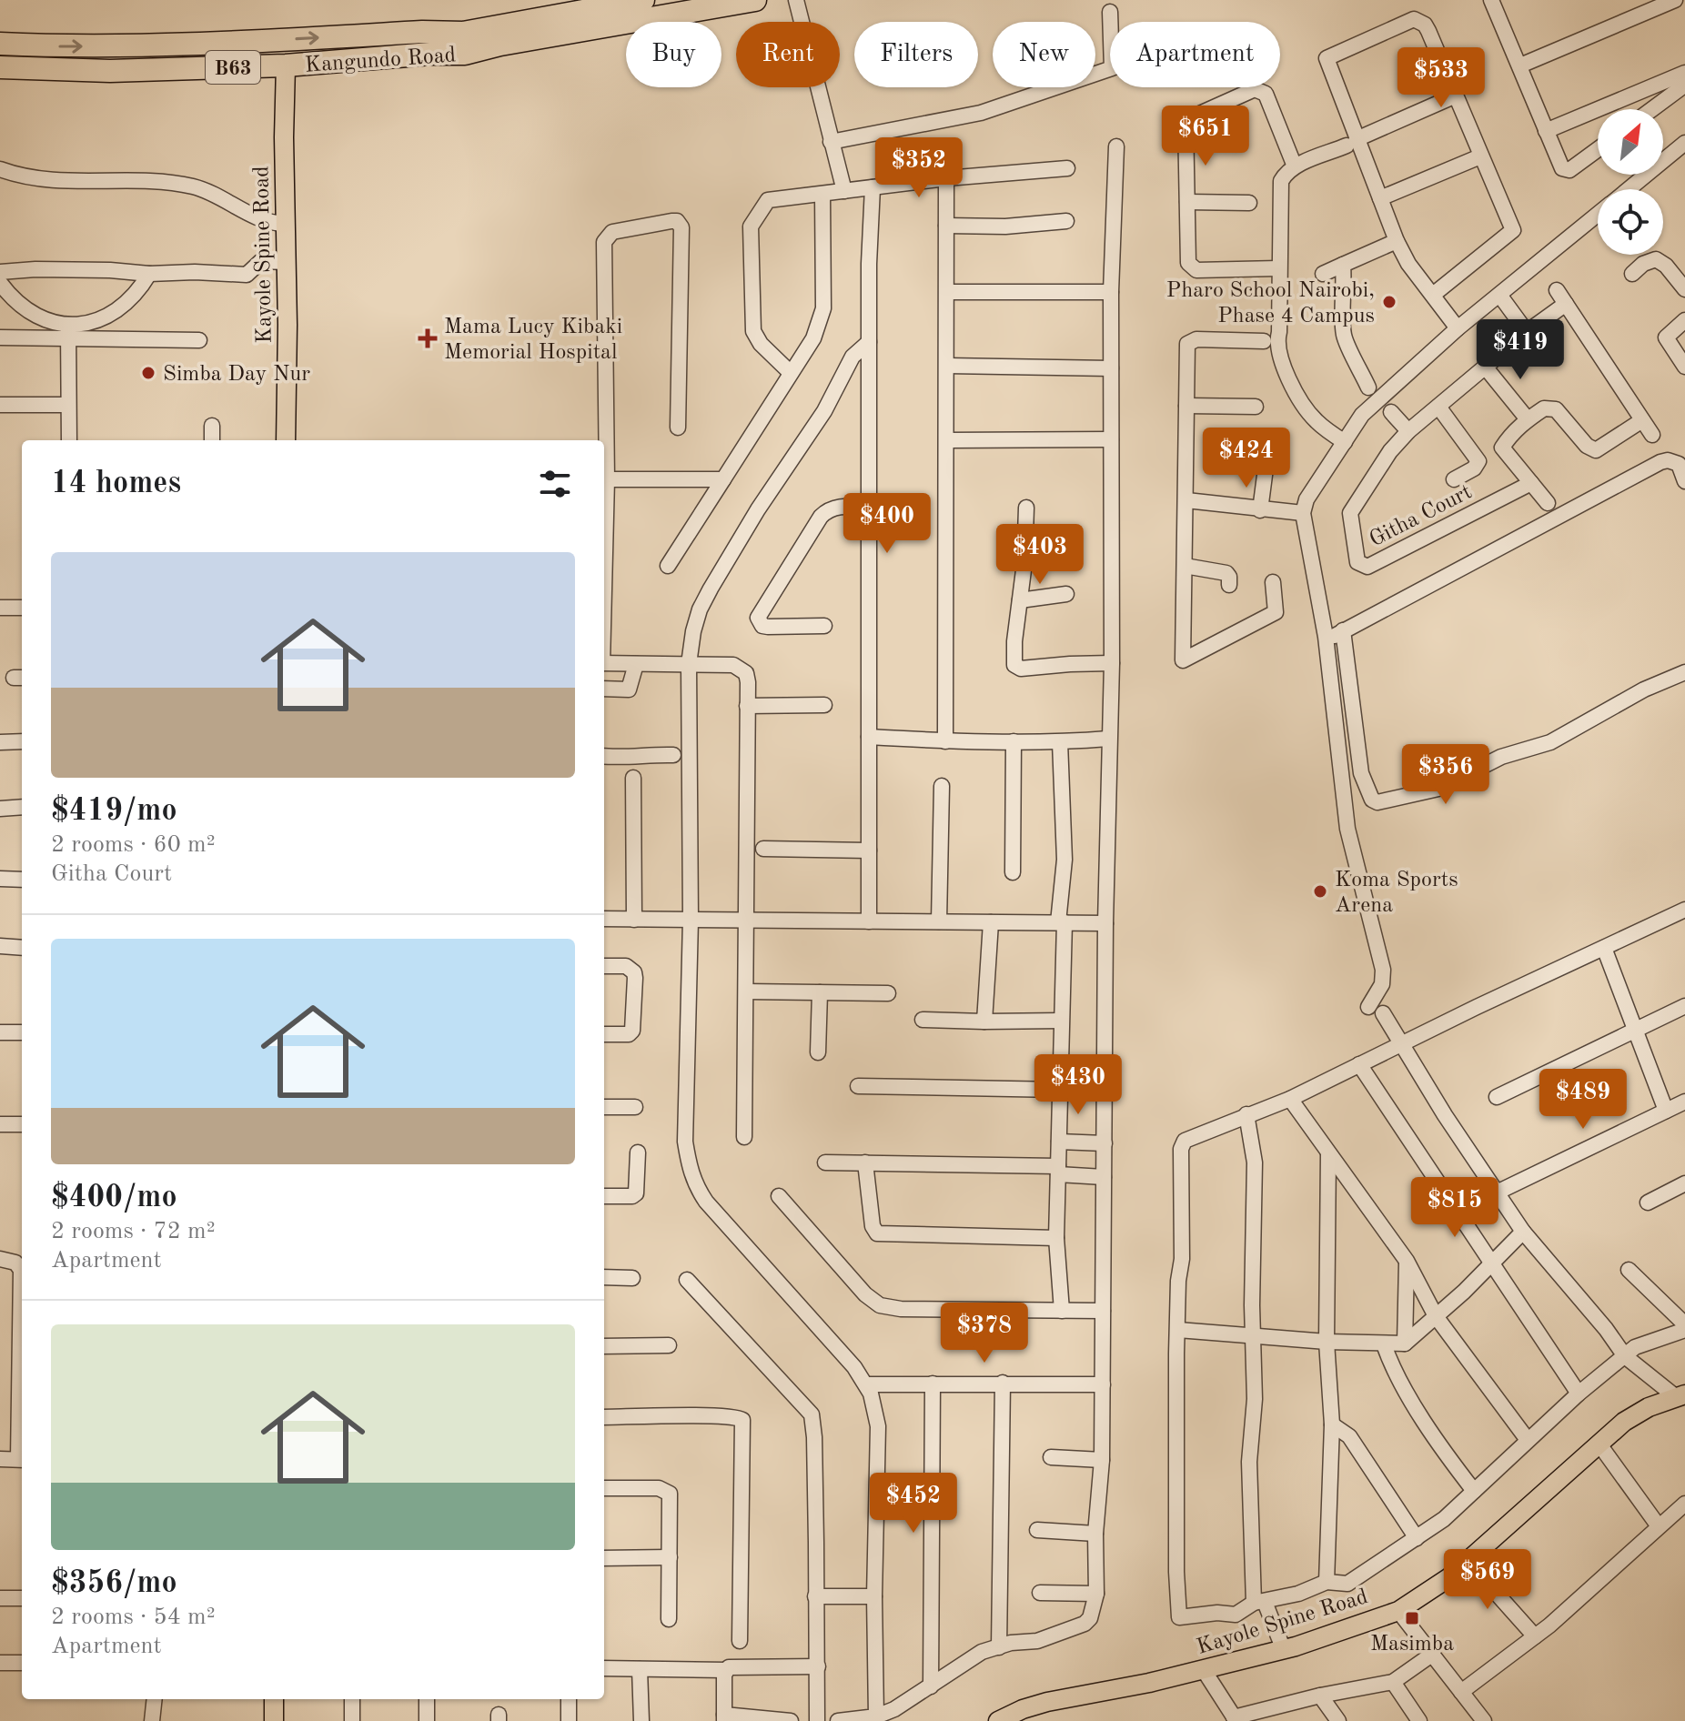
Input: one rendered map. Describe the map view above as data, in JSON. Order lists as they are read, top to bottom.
{
  "streets": {
    "highway": ["Kangundo Road", "B63"],
    "main road": ["Kayole Spine Road"],
    "street": ["Githa Court"]
  },
  "crossings": [
    ["Kangundo Road", "Kayole Spine Road"]
  ],
  "places": {
    "other": ["Pharo School Nairobi, Phase 4 Campus", "Simba Day Nur", "Koma Sports Arena"],
    "health": ["Mama Lucy Kibaki Memorial Hospital"],
    "transit": ["Masimba"]
  },
  "north": "top right",
  "page": {
    "chip": [
      "Buy",
      "Rent",
      "Filters",
      "New",
      "Apartment"
    ],
    "price": [
      "$533",
      "$651",
      "$352",
      "$419",
      "$424",
      "$400",
      "$403",
      "$356",
      "$430",
      "$489",
      "$815",
      "$378",
      "$452",
      "$569"
    ],
    "heading": "14 homes",
    "list": [
      {
        "name": "$419/mo",
        "note": "2 rooms · 60 m² · Githa Court"
      },
      {
        "name": "$400/mo",
        "note": "2 rooms · 72 m² · Apartment"
      },
      {
        "name": "$356/mo",
        "note": "2 rooms · 54 m² · Apartment"
      }
    ]
  }
}
